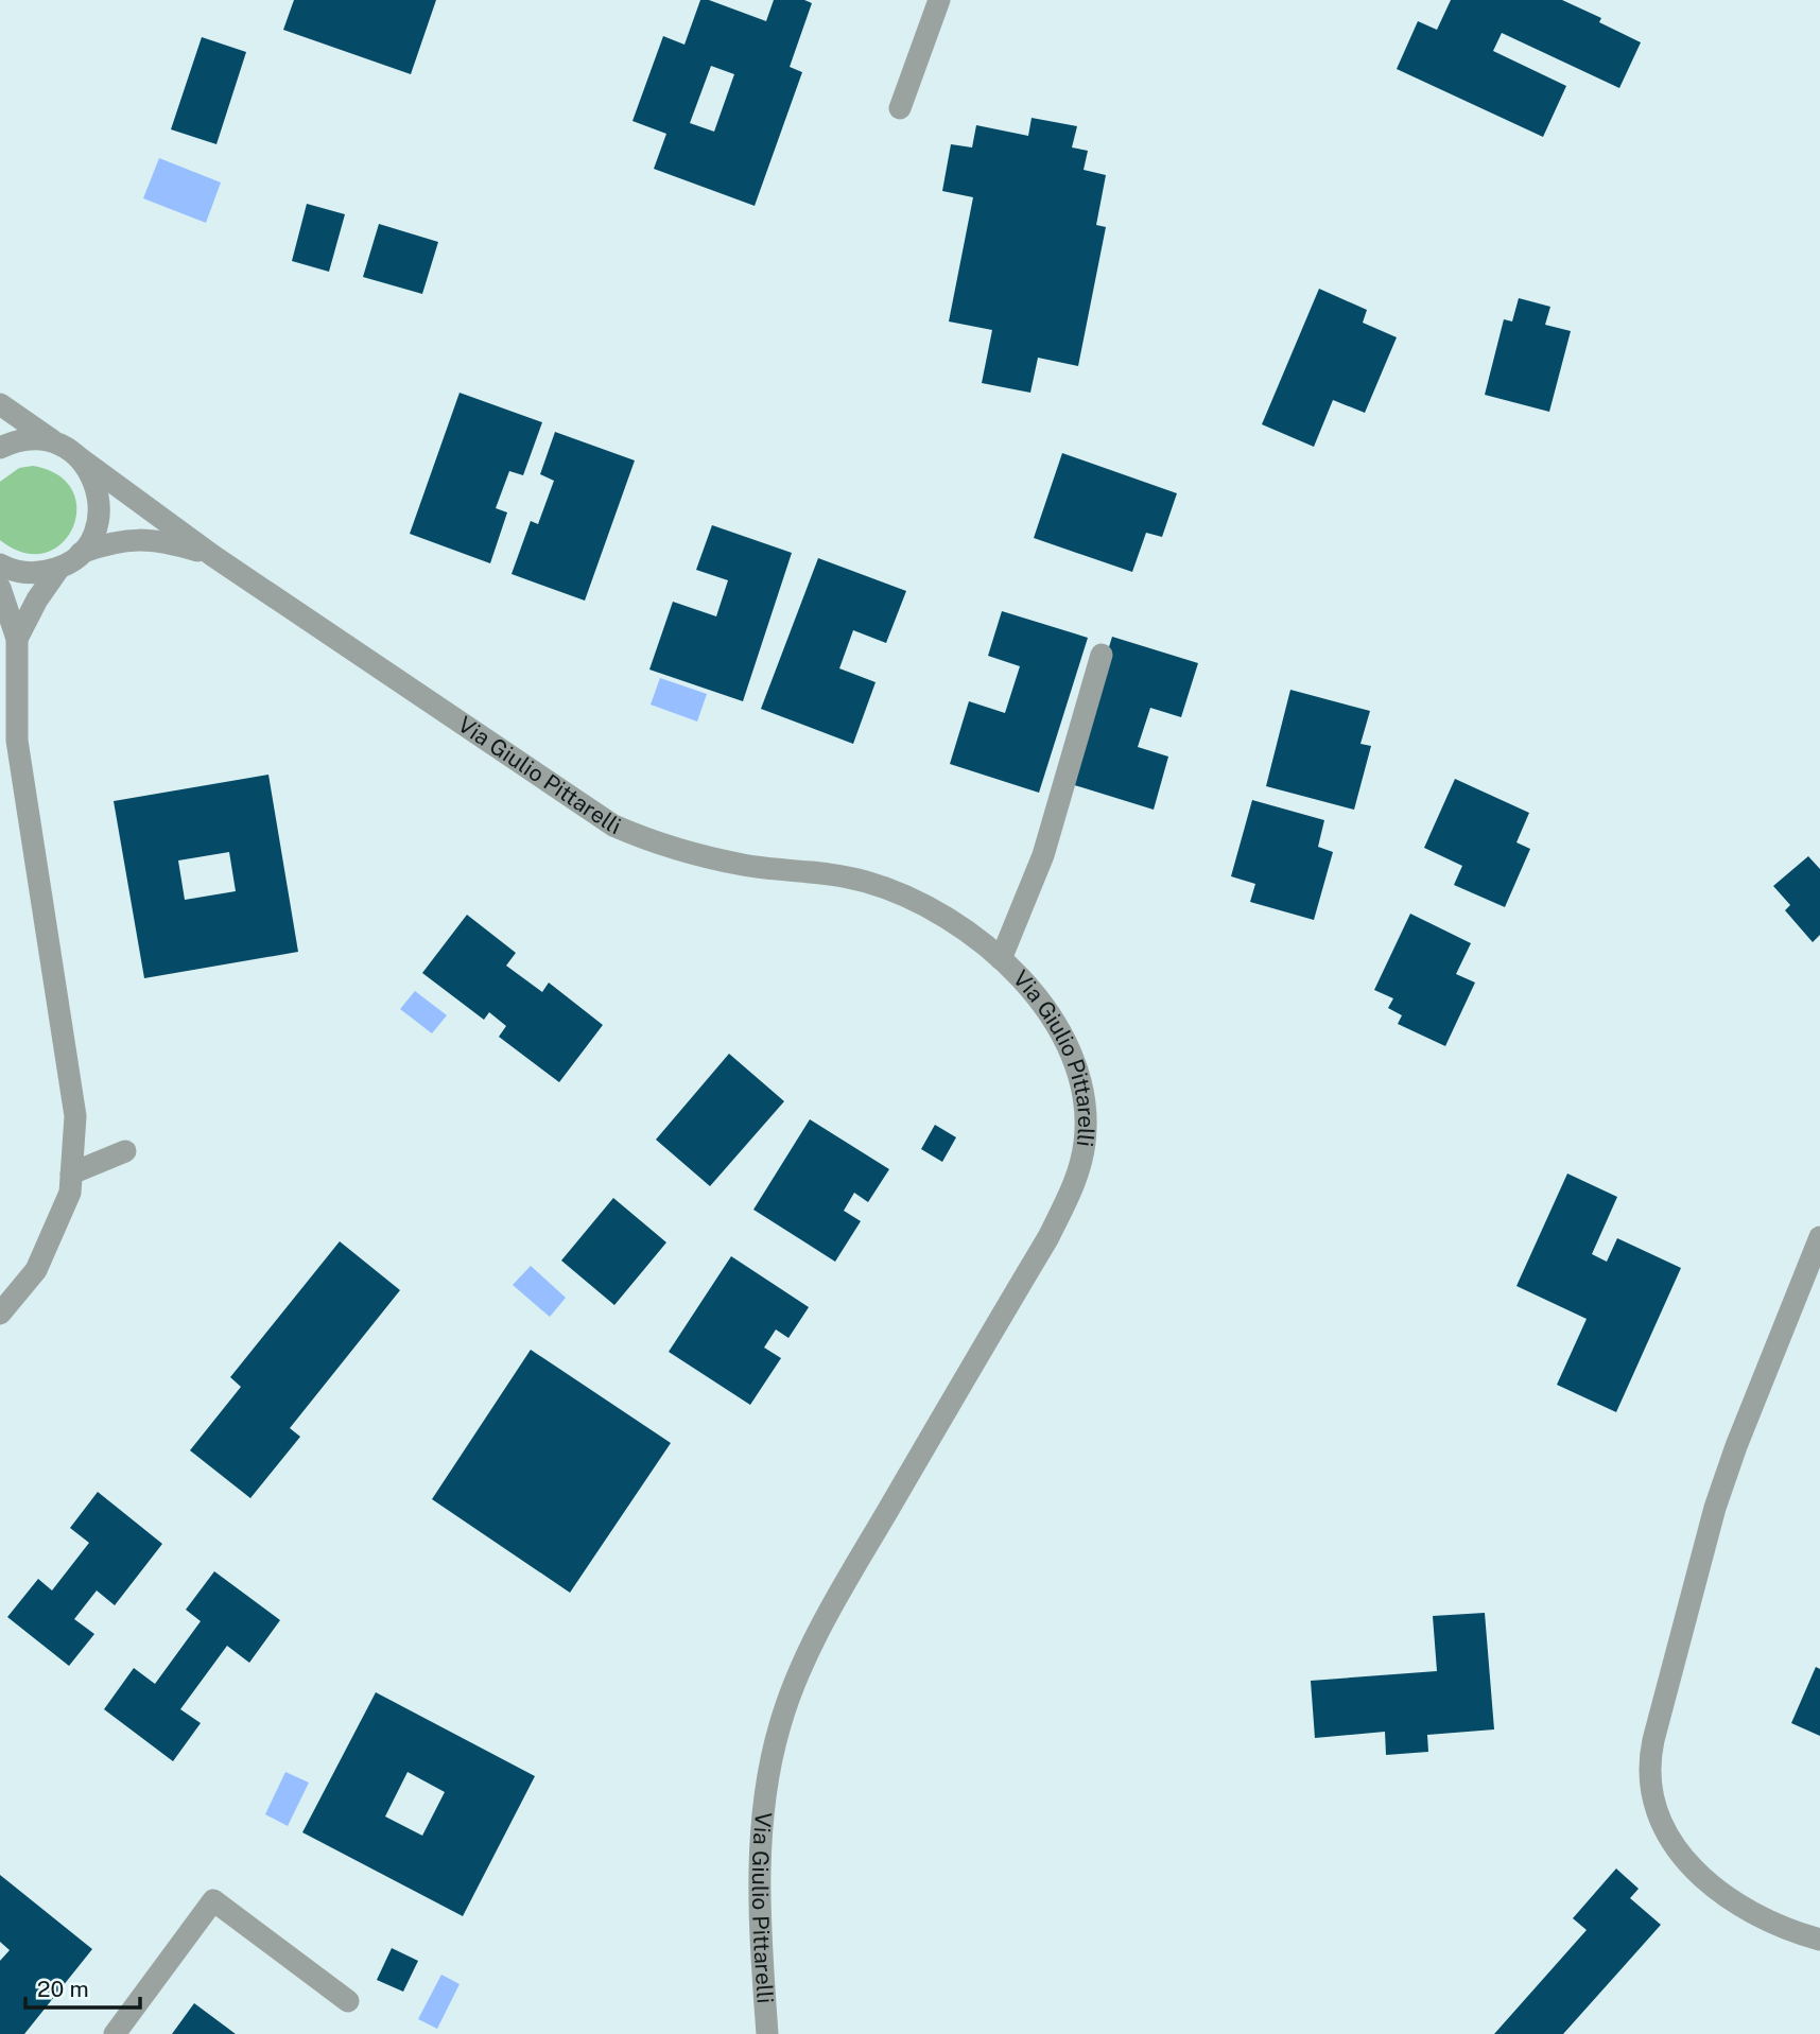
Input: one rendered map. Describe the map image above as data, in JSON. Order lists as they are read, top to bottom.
{
  "streets": {
    "street": ["Via Giulio Pittarelli"]
  },
  "scale_bar": "20 m"
}
